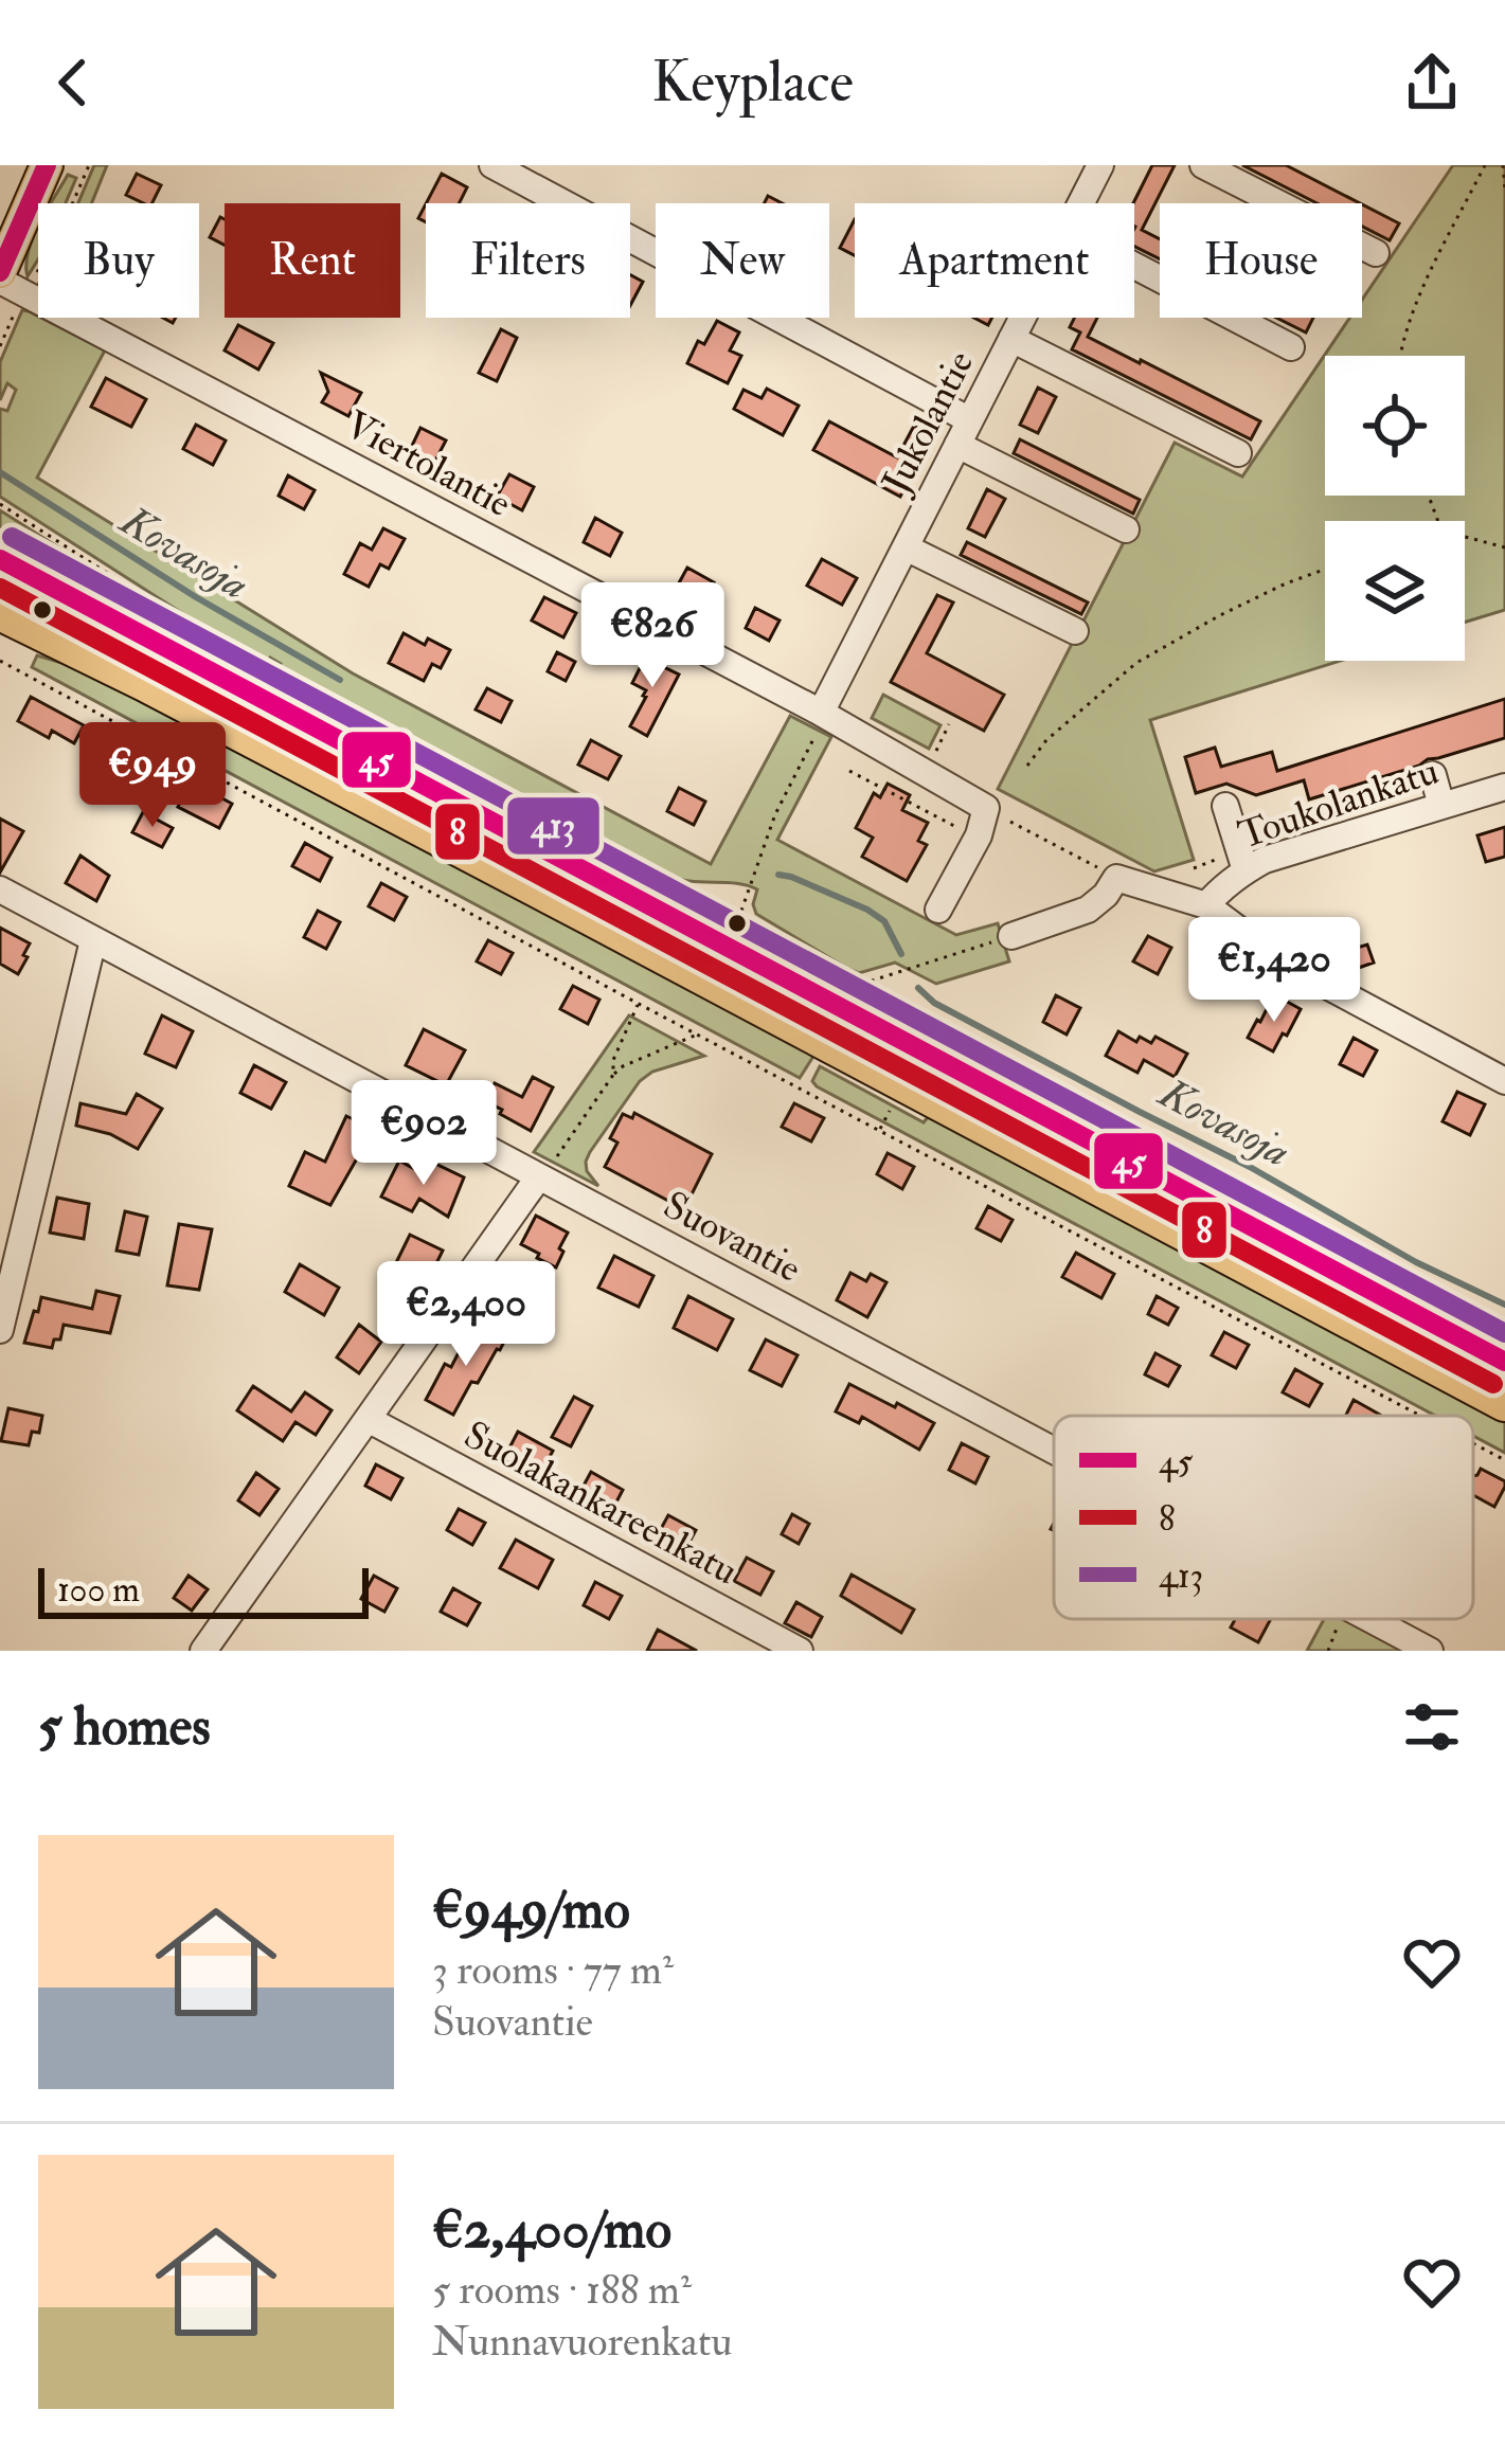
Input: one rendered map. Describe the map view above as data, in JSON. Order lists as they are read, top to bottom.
{
  "streets": {
    "street": [
      "Jukolantie",
      "Viertolantie",
      "Toukolankatu",
      "Suovantie",
      "Suolakankareenkatu"
    ]
  },
  "crossings": [
    ["Jukolantie", "Viertolantie"]
  ],
  "water": ["Kovasoja"],
  "lines": ["transit line 45", "transit line 413", "transit line 8"],
  "legend": ["45", "8", "413"],
  "scale_bar": "100 m",
  "page": {
    "header": "Keyplace",
    "chip": [
      "Buy",
      "Rent",
      "Filters",
      "New",
      "Apartment",
      "House"
    ],
    "price": [
      "€826",
      "€949",
      "€1,420",
      "€902",
      "€2,400"
    ],
    "scale": "100 m",
    "heading": "5 homes",
    "list": [
      {
        "name": "€949/mo",
        "note": "3 rooms · 77 m² · Suovantie"
      },
      {
        "name": "€2,400/mo",
        "note": "5 rooms · 188 m² · Nunnavuorenkatu"
      }
    ]
  }
}
